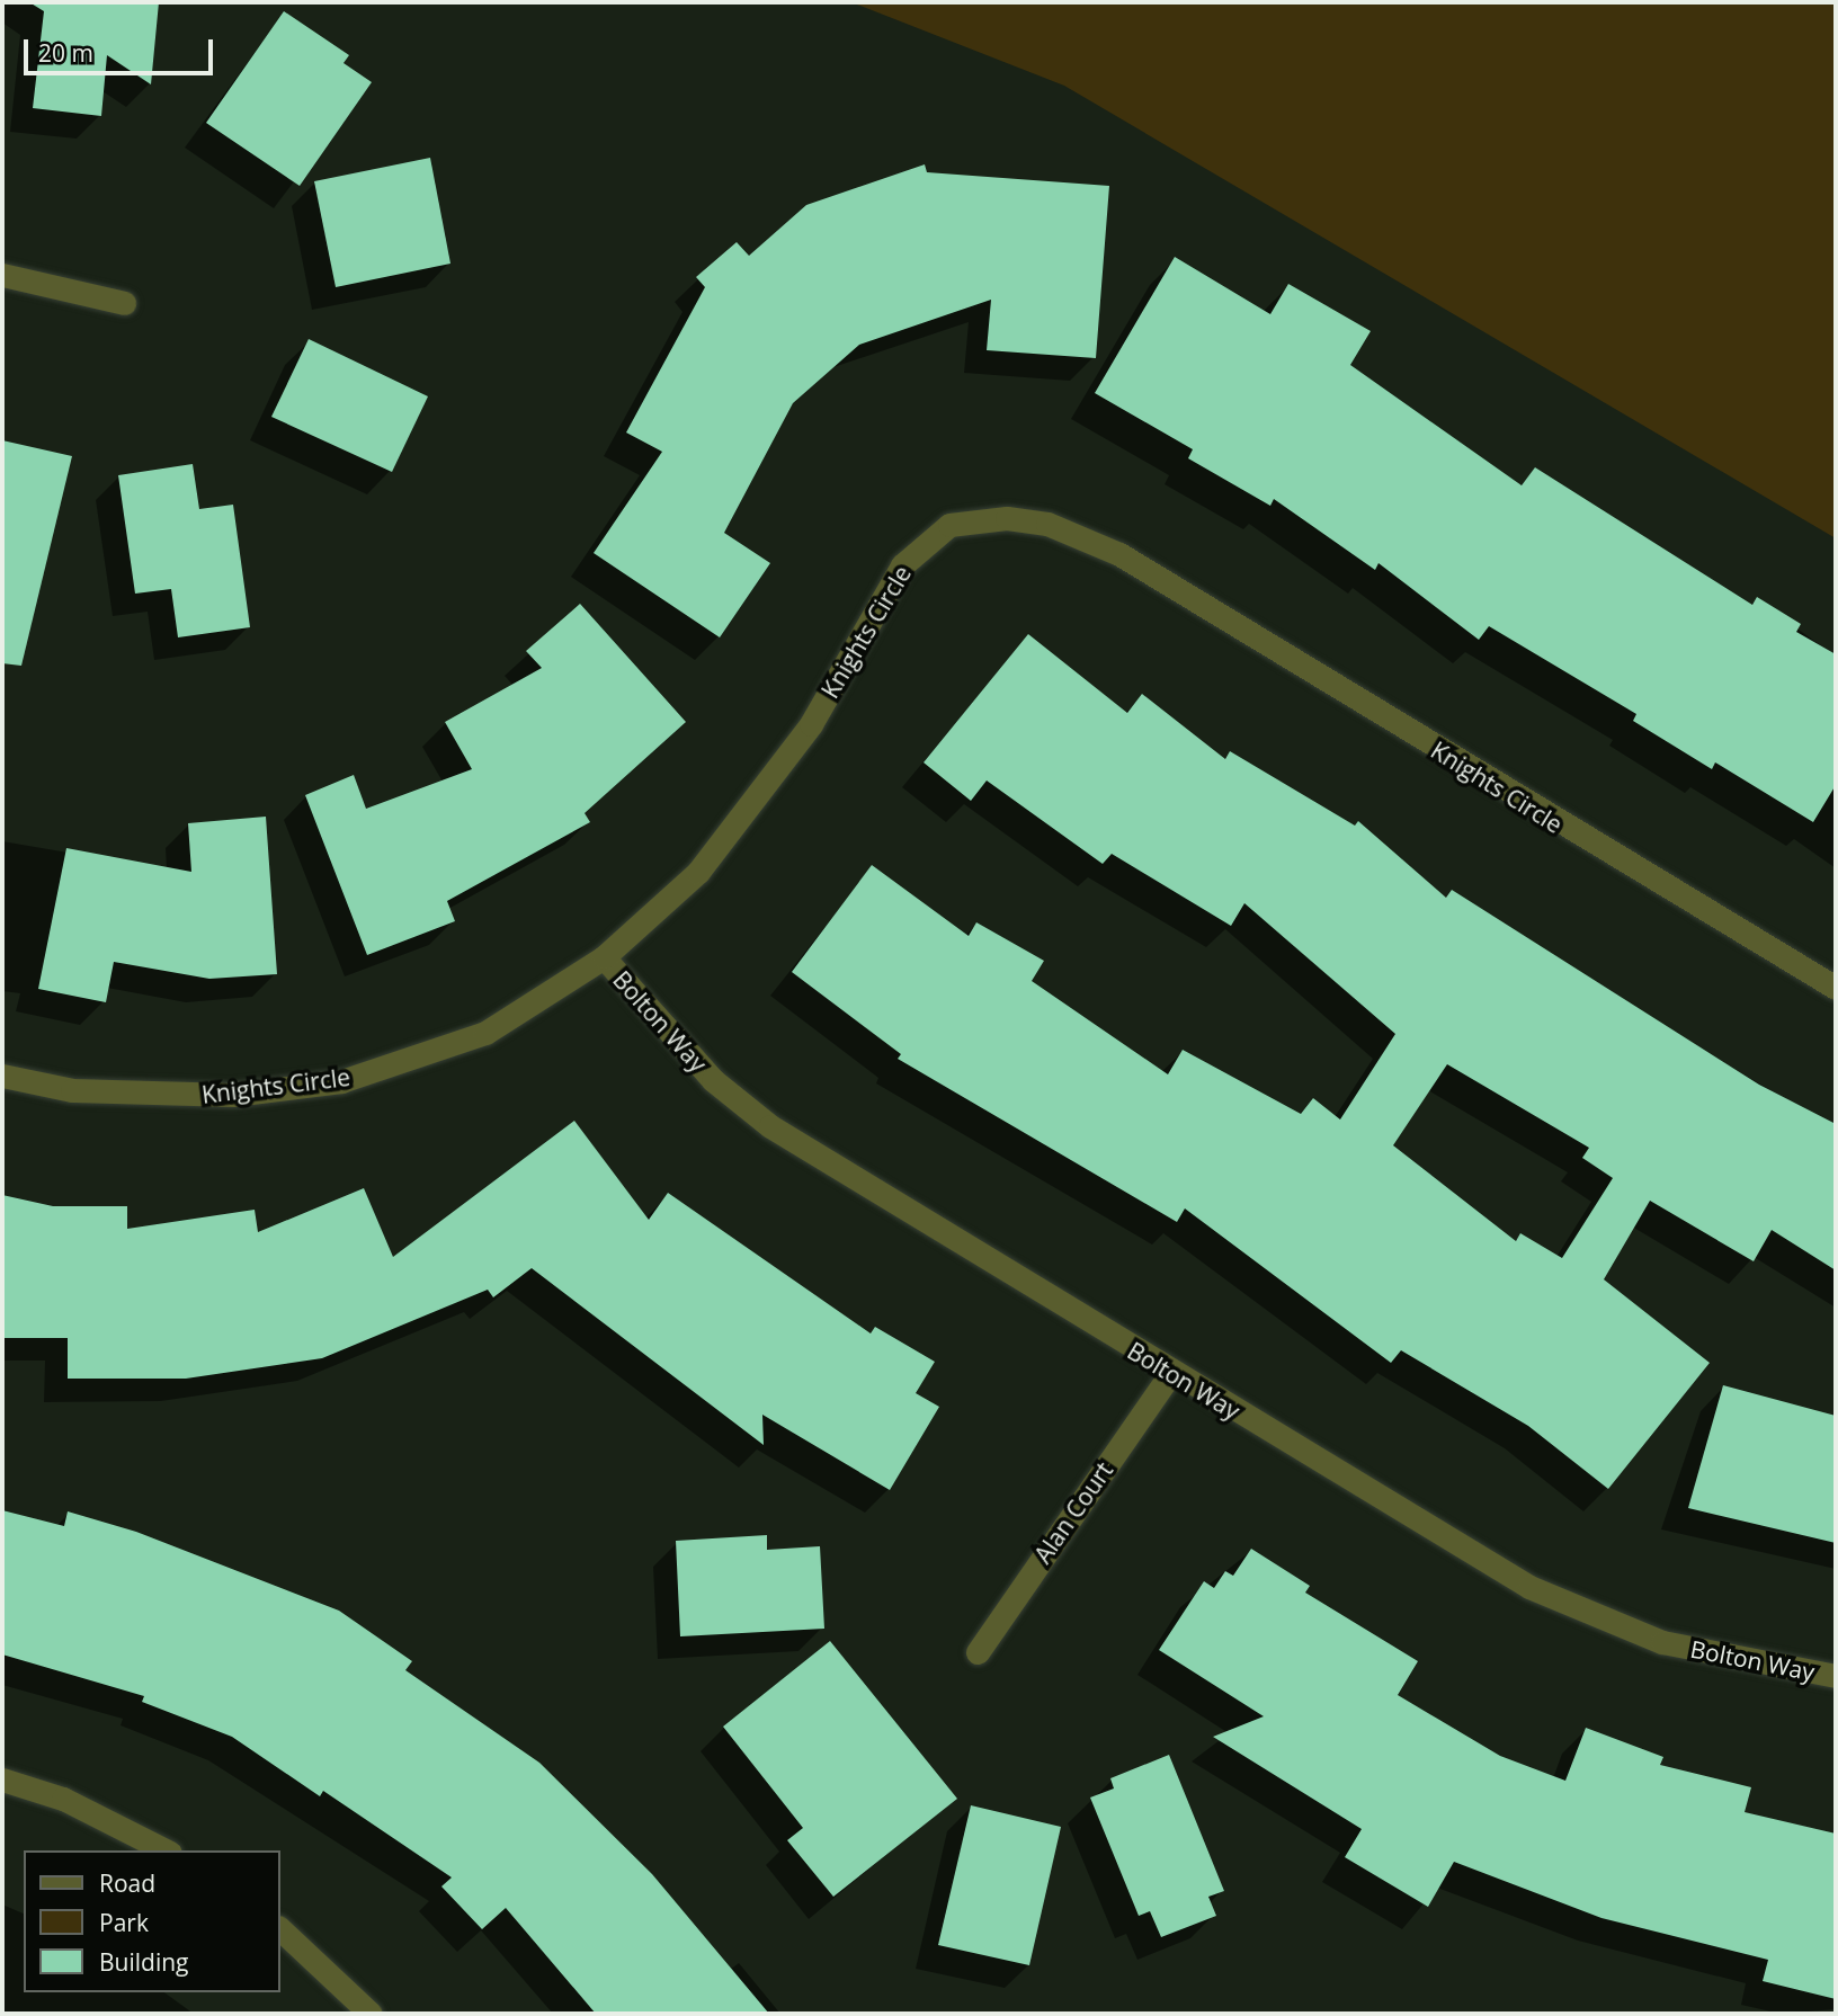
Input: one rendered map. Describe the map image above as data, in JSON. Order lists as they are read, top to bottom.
{
  "streets": {
    "street": ["Knights Circle", "Bolton Way", "Alan Court"]
  },
  "crossings": [
    ["Knights Circle", "Bolton Way"],
    ["Bolton Way", "Alan Court"]
  ],
  "legend": ["Road", "Park", "Building"],
  "scale_bar": "20 m"
}
